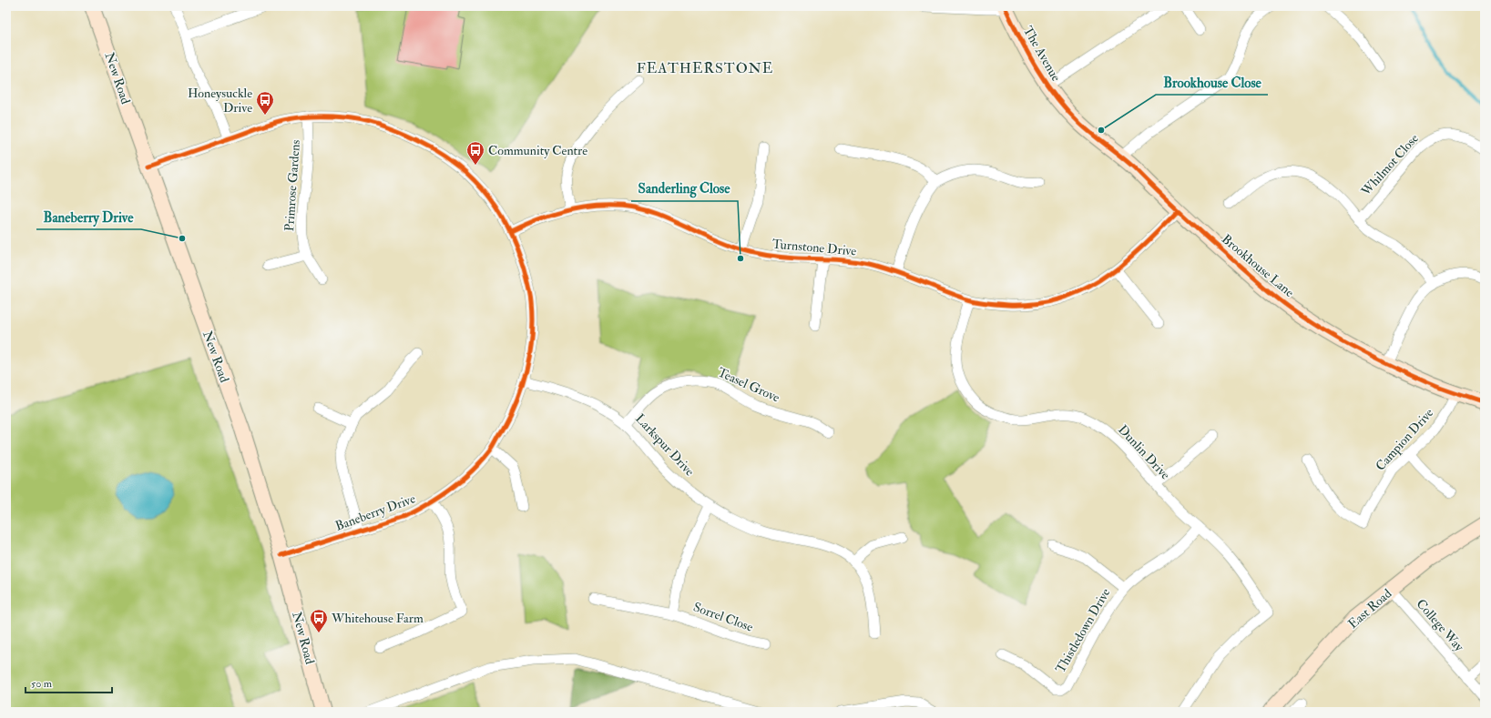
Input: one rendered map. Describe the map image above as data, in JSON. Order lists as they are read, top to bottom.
{
  "streets": {
    "street": [
      "The Avenue",
      "New Road",
      "Whilmot Close",
      "Primrose Gardens",
      "Turnstone Drive",
      "Brookhouse Lane",
      "Teasel Grove",
      "Campion Drive",
      "Larkspur Drive",
      "Dunlin Drive",
      "Baneberry Drive",
      "East Road",
      "Sorrel Close",
      "College Way",
      "Thistledown Drive"
    ]
  },
  "crossings": [
    ["The Avenue", "Brookhouse Lane"],
    ["New Road", "Baneberry Drive"],
    ["Primrose Gardens", "Baneberry Drive"],
    ["Turnstone Drive", "Brookhouse Lane"],
    ["Turnstone Drive", "Dunlin Drive"],
    ["Turnstone Drive", "Baneberry Drive"],
    ["Brookhouse Lane", "Campion Drive"],
    ["Teasel Grove", "Larkspur Drive"],
    ["Larkspur Drive", "Baneberry Drive"],
    ["Larkspur Drive", "Sorrel Close"],
    ["Dunlin Drive", "Thistledown Drive"],
    ["East Road", "College Way"]
  ],
  "districts": ["FEATHERSTONE"],
  "places": {
    "bus stop": ["Honeysuckle Drive", "Community Centre", "Whitehouse Farm"],
    "other": ["Brookhouse Close", "Baneberry Drive", "Sanderling Close"]
  },
  "scale_bar": "50 m"
}
